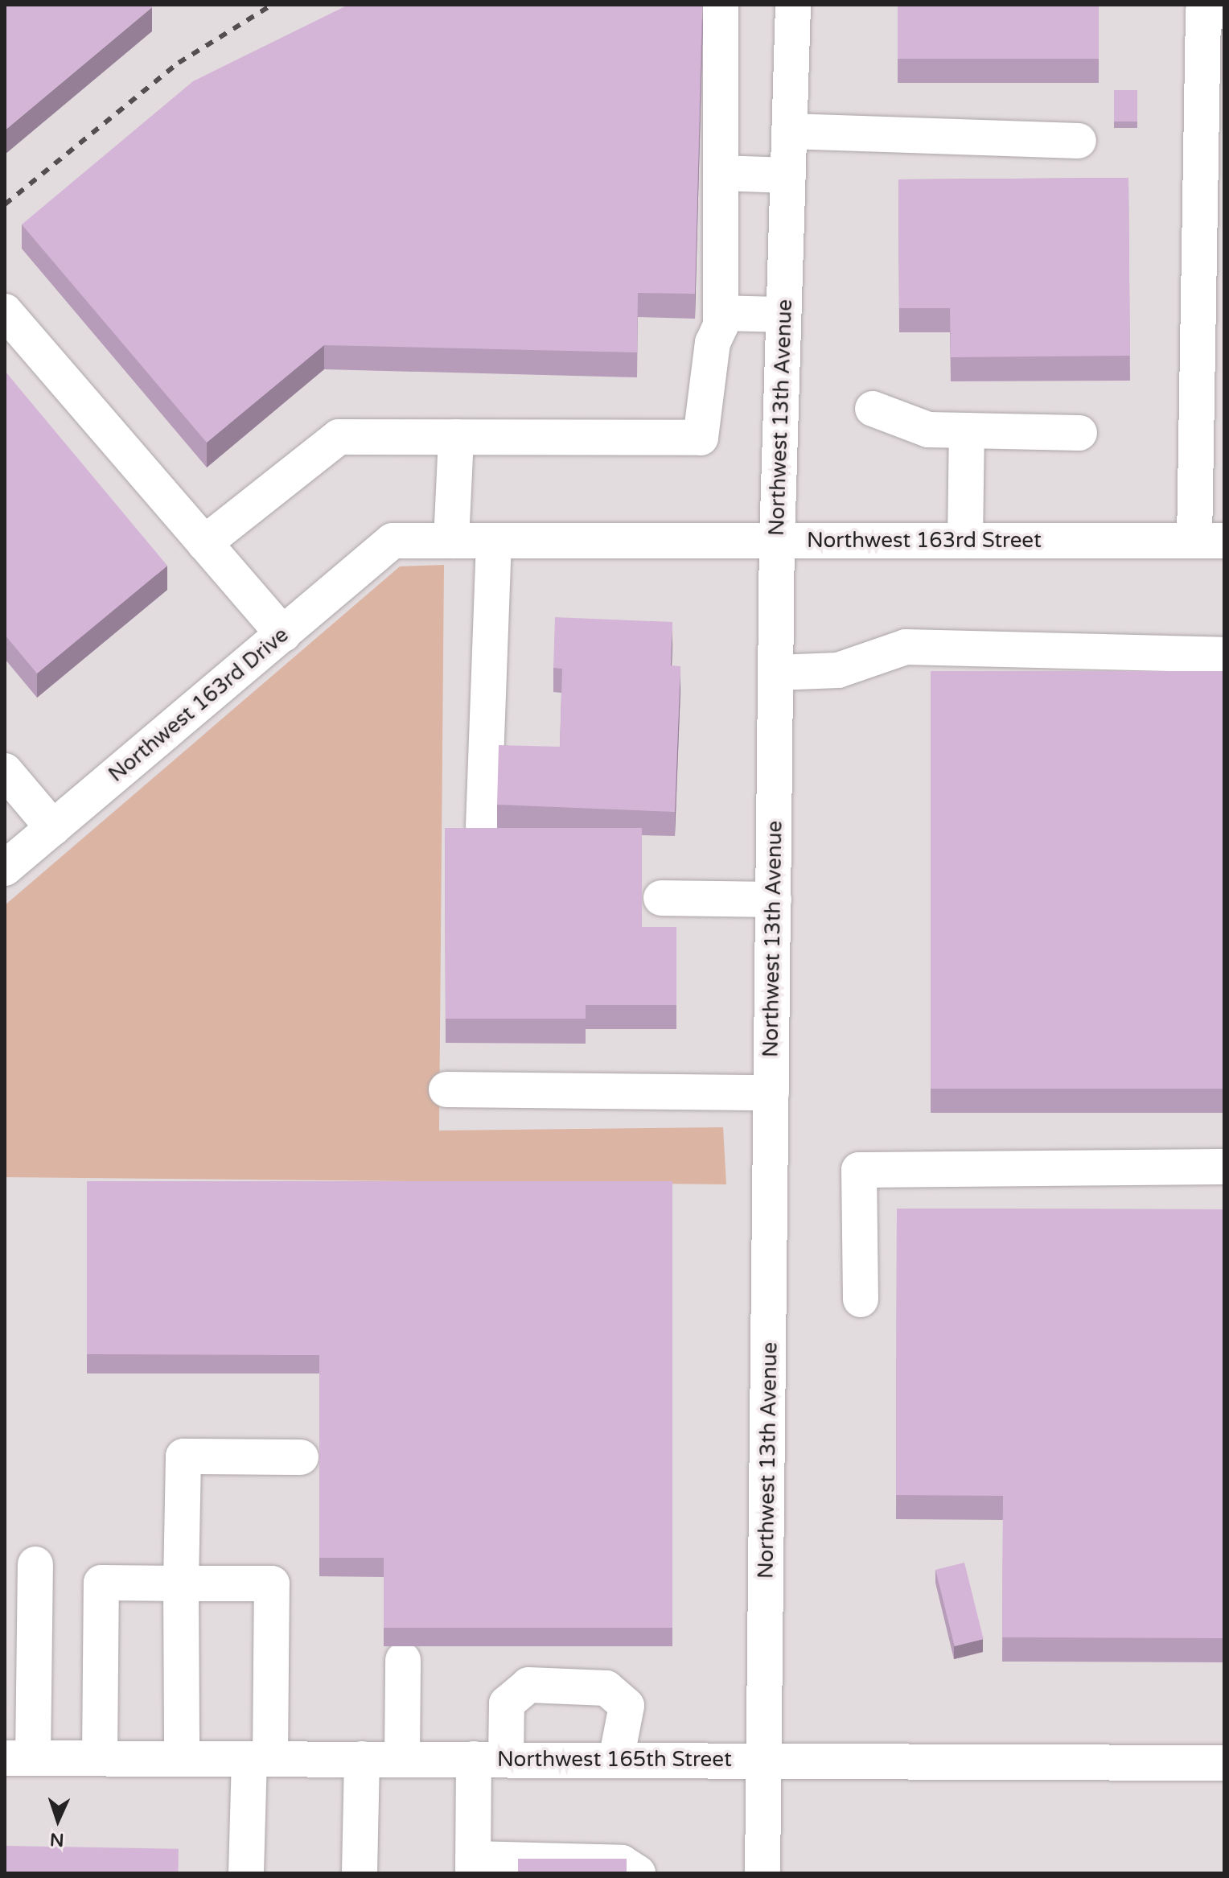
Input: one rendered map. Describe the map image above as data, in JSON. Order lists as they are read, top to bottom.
{
  "streets": {
    "street": [
      "Northwest 13th Avenue",
      "Northwest 163rd Street",
      "Northwest 163rd Drive",
      "Northwest 165th Street"
    ]
  },
  "crossings": [
    ["Northwest 13th Avenue", "Northwest 163rd Street"],
    ["Northwest 13th Avenue", "Northwest 165th Street"],
    ["Northwest 163rd Street", "Northwest 163rd Drive"]
  ],
  "north": "bottom"
}
